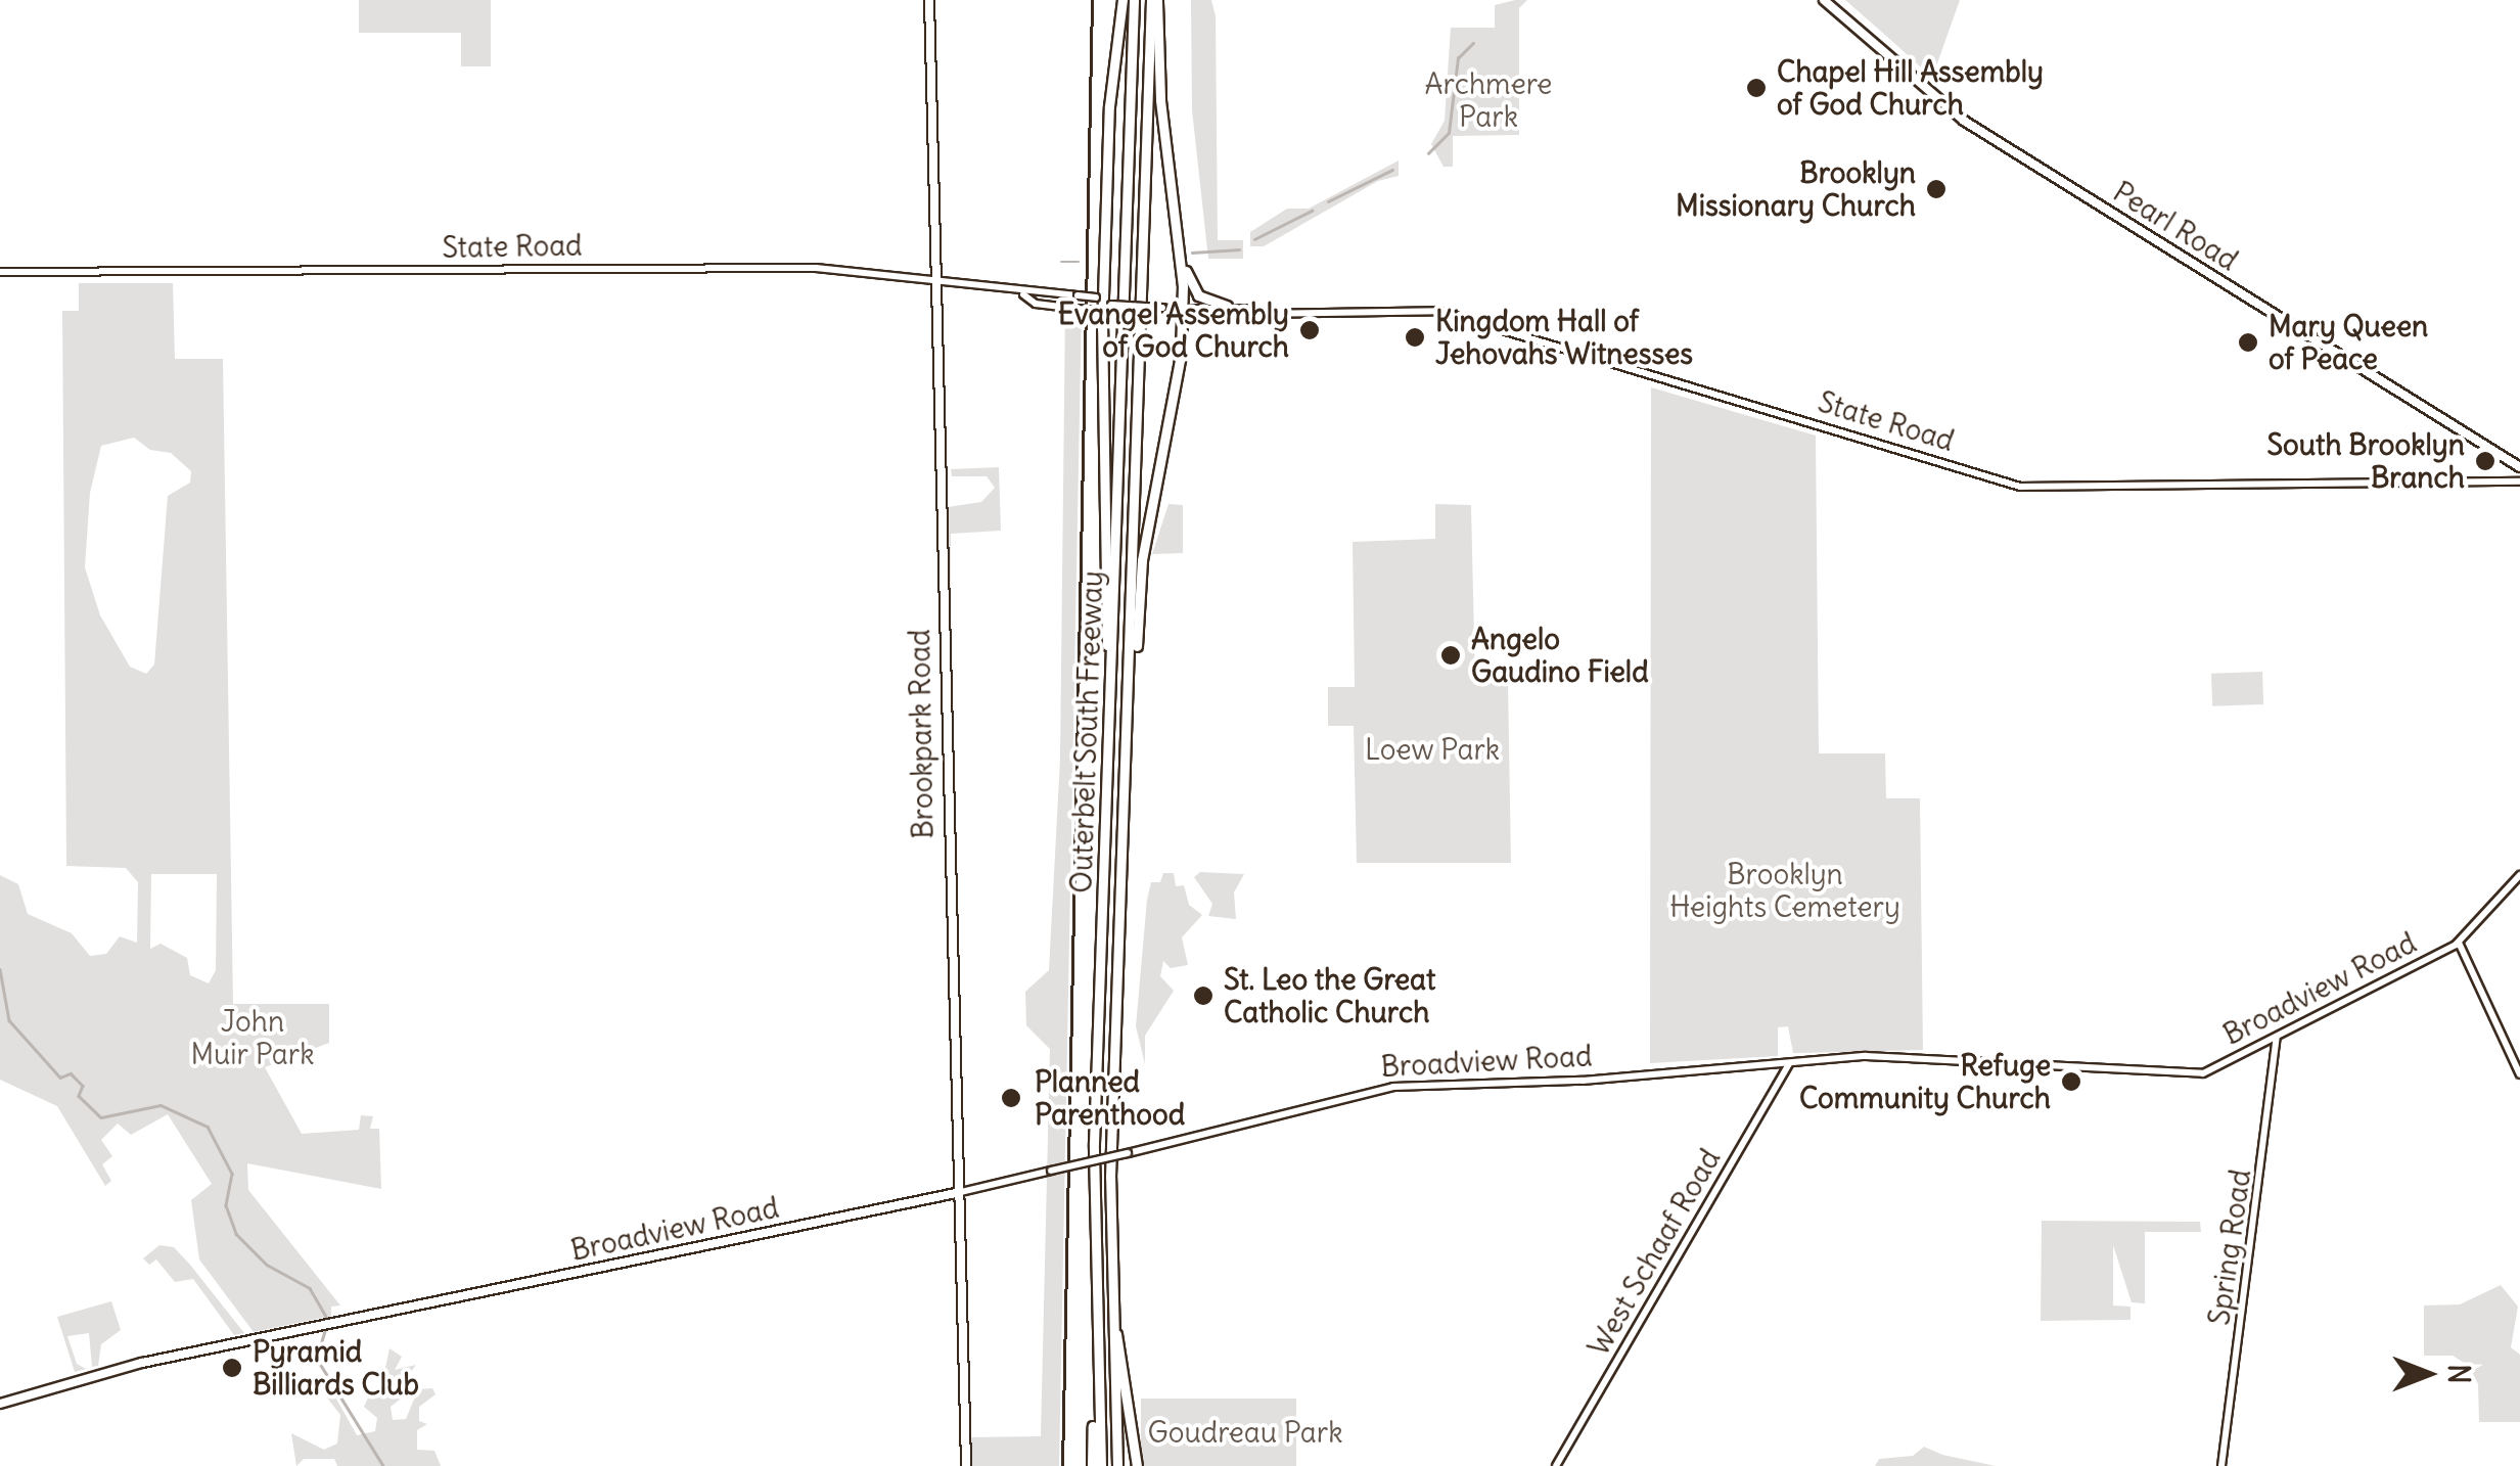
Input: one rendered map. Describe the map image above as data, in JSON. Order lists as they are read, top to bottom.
{
  "streets": {
    "highway": ["Outerbelt South Freeway"],
    "main road": [
      "Pearl Road",
      "State Road",
      "Brookpark Road",
      "Broadview Road",
      "Spring Road",
      "West Schaaf Road"
    ]
  },
  "crossings": [
    ["State Road", "Brookpark Road"],
    ["Brookpark Road", "Broadview Road"],
    ["Broadview Road", "Spring Road"],
    ["Broadview Road", "West Schaaf Road"]
  ],
  "parks": [
    "Archmere Park",
    "Loew Park",
    "Brooklyn Heights Cemetery",
    "John Muir Park",
    "Goudreau Park"
  ],
  "places": [
    "Chapel Hill Assembly of God Church",
    "Brooklyn Missionary Church",
    "Evangel Assembly of God Church",
    "Kingdom Hall of Jehovahs Witnesses",
    "Mary Queen of Peace",
    "South Brooklyn Branch",
    "Angelo Gaudino Field",
    "St. Leo the Great Catholic Church",
    "Refuge Community Church",
    "Planned Parenthood",
    "Pyramid Billiards Club"
  ],
  "north": "right"
}
